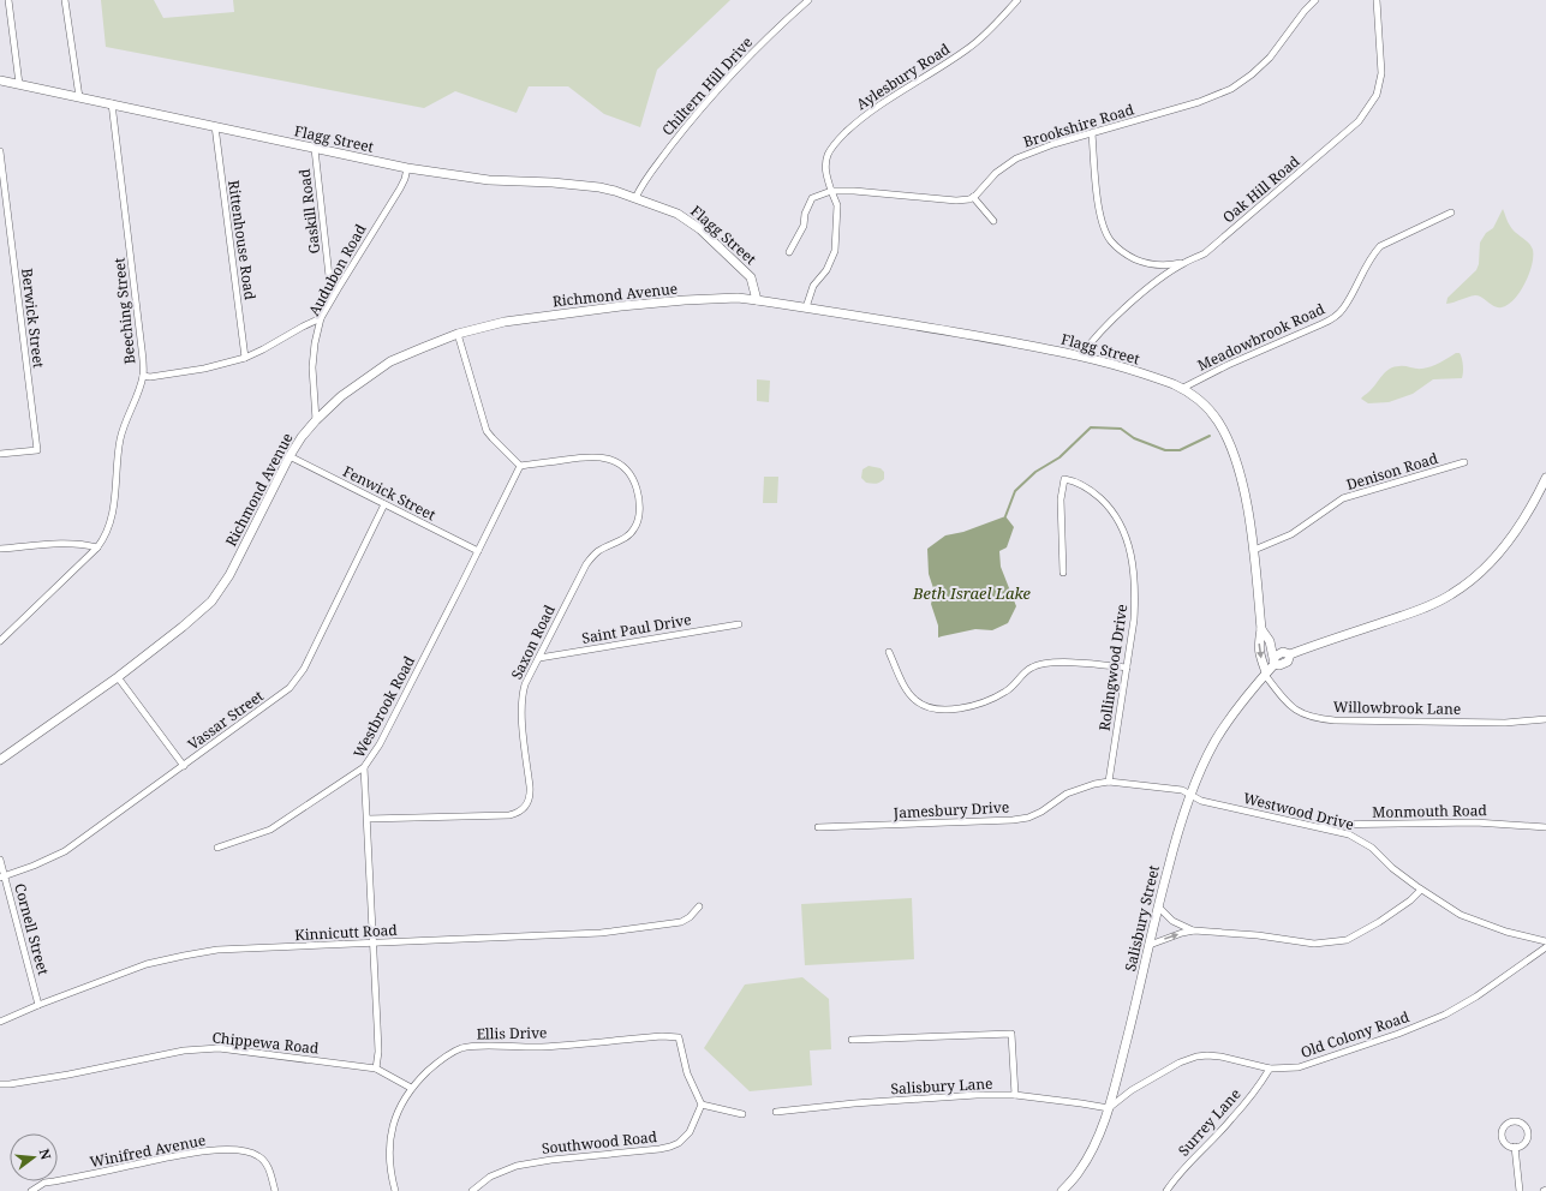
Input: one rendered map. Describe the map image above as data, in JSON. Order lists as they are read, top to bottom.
{
  "streets": {
    "street": [
      "Aylesbury Road",
      "Chiltern Hill Drive",
      "Brookshire Road",
      "Flagg Street",
      "Oak Hill Road",
      "Gaskill Road",
      "Rittenhouse Road",
      "Audubon Road",
      "Richmond Avenue",
      "Beeching Street",
      "Berwick Street",
      "Meadowbrook Road",
      "Denison Road",
      "Fenwick Street",
      "Saint Paul Drive",
      "Saxon Road",
      "Rollingwood Drive",
      "Westbrook Road",
      "Willowbrook Lane",
      "Vassar Street",
      "Jamesbury Drive",
      "Westwood Drive",
      "Monmouth Road",
      "Salisbury Street",
      "Cornell Street",
      "Kinnicutt Road",
      "Ellis Drive",
      "Old Colony Road",
      "Chippewa Road",
      "Salisbury Lane",
      "Surrey Lane",
      "Southwood Road",
      "Winifred Avenue"
    ]
  },
  "crossings": [
    ["Chiltern Hill Drive", "Flagg Street"],
    ["Flagg Street", "Oak Hill Road"],
    ["Flagg Street", "Gaskill Road"],
    ["Flagg Street", "Rittenhouse Road"],
    ["Flagg Street", "Audubon Road"],
    ["Flagg Street", "Richmond Avenue"],
    ["Flagg Street", "Beeching Street"],
    ["Flagg Street", "Meadowbrook Road"],
    ["Flagg Street", "Denison Road"],
    ["Flagg Street", "Willowbrook Lane"],
    ["Flagg Street", "Salisbury Street"],
    ["Gaskill Road", "Audubon Road"],
    ["Audubon Road", "Richmond Avenue"],
    ["Richmond Avenue", "Fenwick Street"],
    ["Fenwick Street", "Westbrook Road"],
    ["Fenwick Street", "Vassar Street"],
    ["Saint Paul Drive", "Saxon Road"],
    ["Saxon Road", "Westbrook Road"],
    ["Rollingwood Drive", "Jamesbury Drive"],
    ["Westbrook Road", "Kinnicutt Road"],
    ["Westbrook Road", "Chippewa Road"],
    ["Willowbrook Lane", "Salisbury Street"],
    ["Vassar Street", "Cornell Street"],
    ["Jamesbury Drive", "Westwood Drive"],
    ["Jamesbury Drive", "Salisbury Street"],
    ["Westwood Drive", "Monmouth Road"],
    ["Westwood Drive", "Salisbury Street"],
    ["Salisbury Street", "Old Colony Road"],
    ["Salisbury Street", "Salisbury Lane"],
    ["Cornell Street", "Kinnicutt Road"],
    ["Ellis Drive", "Chippewa Road"],
    ["Ellis Drive", "Southwood Road"],
    ["Old Colony Road", "Salisbury Lane"],
    ["Old Colony Road", "Surrey Lane"]
  ],
  "water": ["Beth Israel Lake"],
  "north": "right"
}
